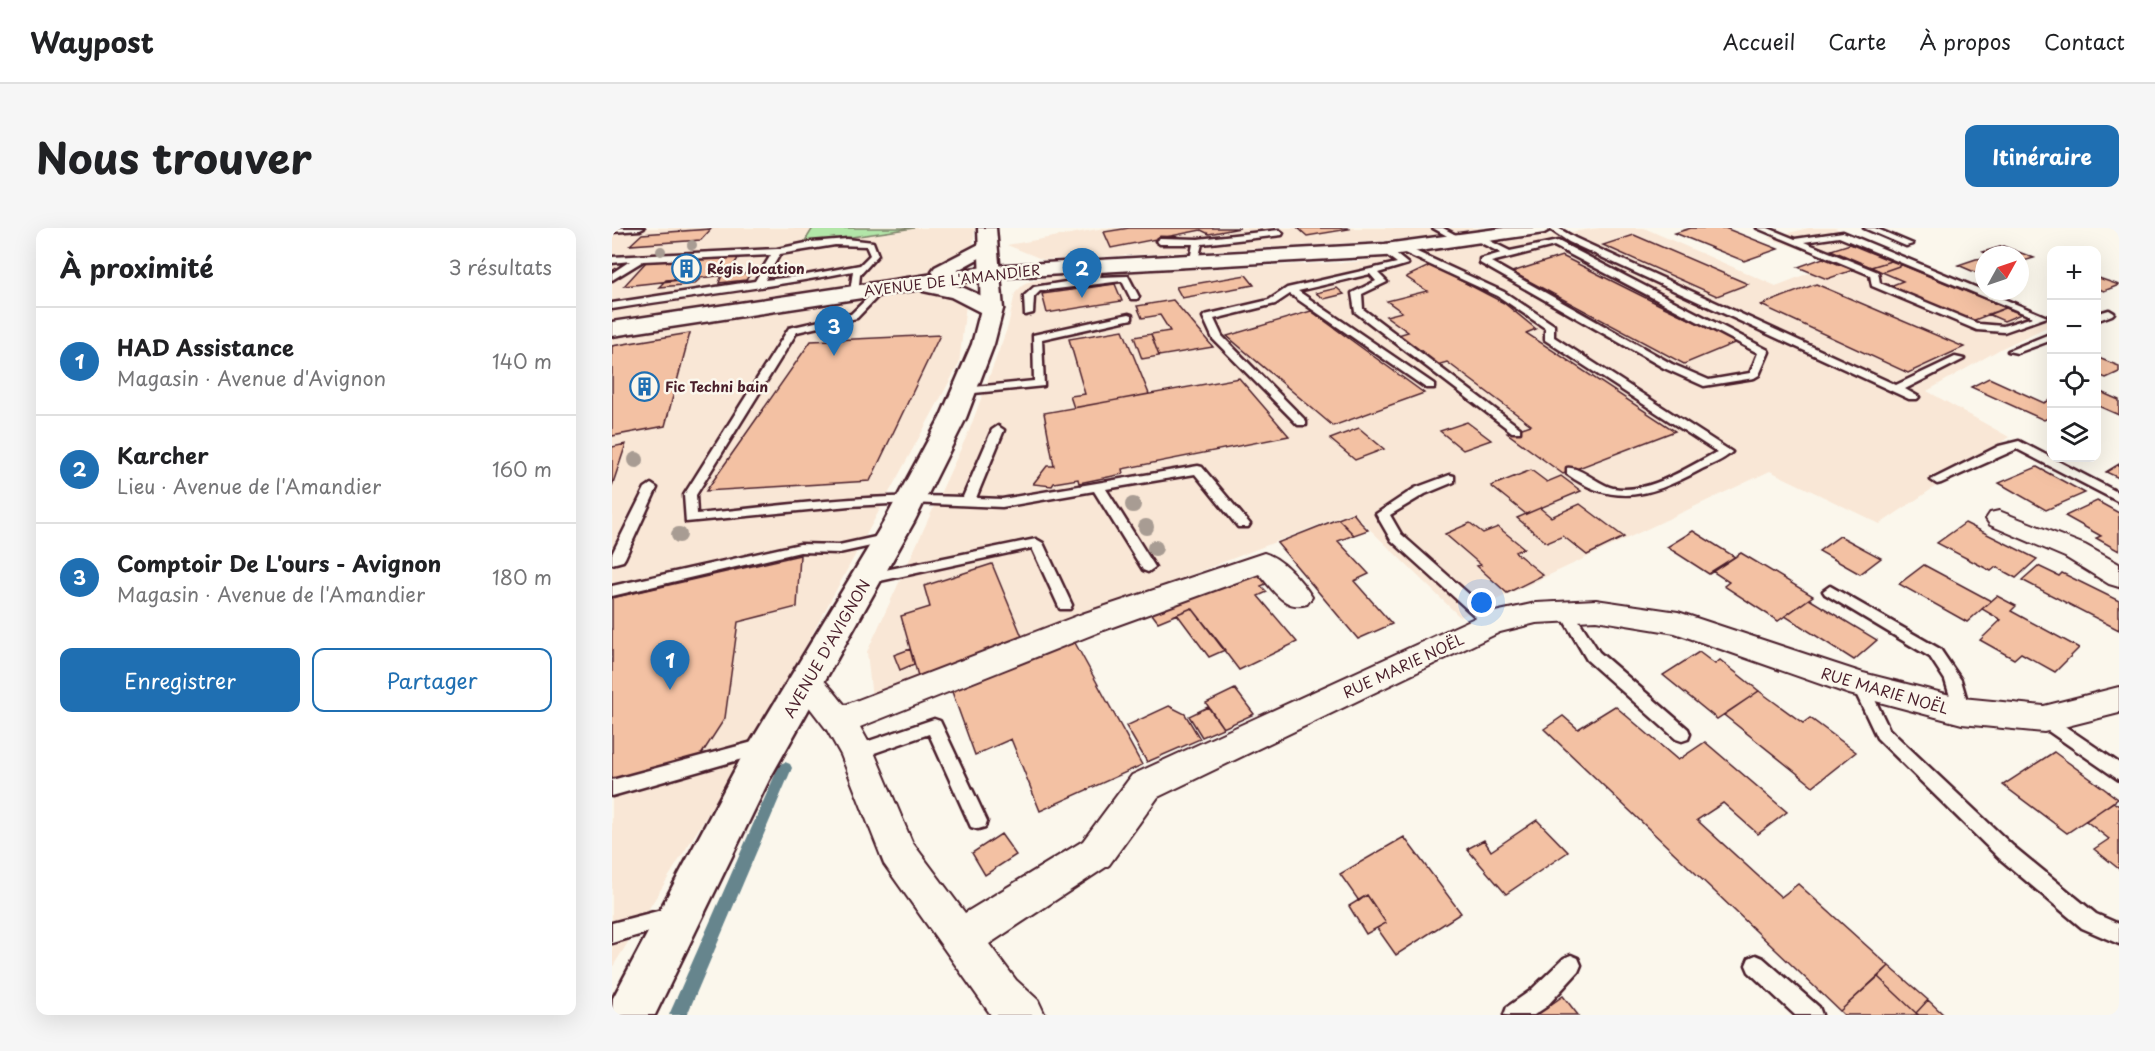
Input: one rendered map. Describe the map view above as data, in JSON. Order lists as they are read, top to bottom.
{
  "streets": {
    "main road": ["AVENUE DE L'AMANDIER", "AVENUE D'AVIGNON"],
    "street": ["RUE MARIE NOËL"]
  },
  "crossings": [
    ["AVENUE DE L'AMANDIER", "AVENUE D'AVIGNON"]
  ],
  "places": {
    "building": ["Régis location", "Fic Techni bain"]
  },
  "north": "top right",
  "page": {
    "header": "Waypost",
    "nav": [
      "Accueil",
      "Carte",
      "À propos",
      "Contact"
    ],
    "title": "Nous trouver",
    "buttons": [
      "Itinéraire",
      ["Enregistrer", "Partager"]
    ],
    "heading": ["À proximité", "3 résultats"],
    "map_buttons": ["+", "−"],
    "pins": ["2", "3", "1"],
    "list": [
      {
        "mark": "1",
        "name": "HAD Assistance",
        "note": "Magasin · Avenue d'Avignon",
        "value": "140 m"
      },
      {
        "mark": "2",
        "name": "Karcher",
        "note": "Lieu · Avenue de l'Amandier",
        "value": "160 m"
      },
      {
        "mark": "3",
        "name": "Comptoir De L'ours - Avignon",
        "note": "Magasin · Avenue de l'Amandier",
        "value": "180 m"
      }
    ]
  }
}
